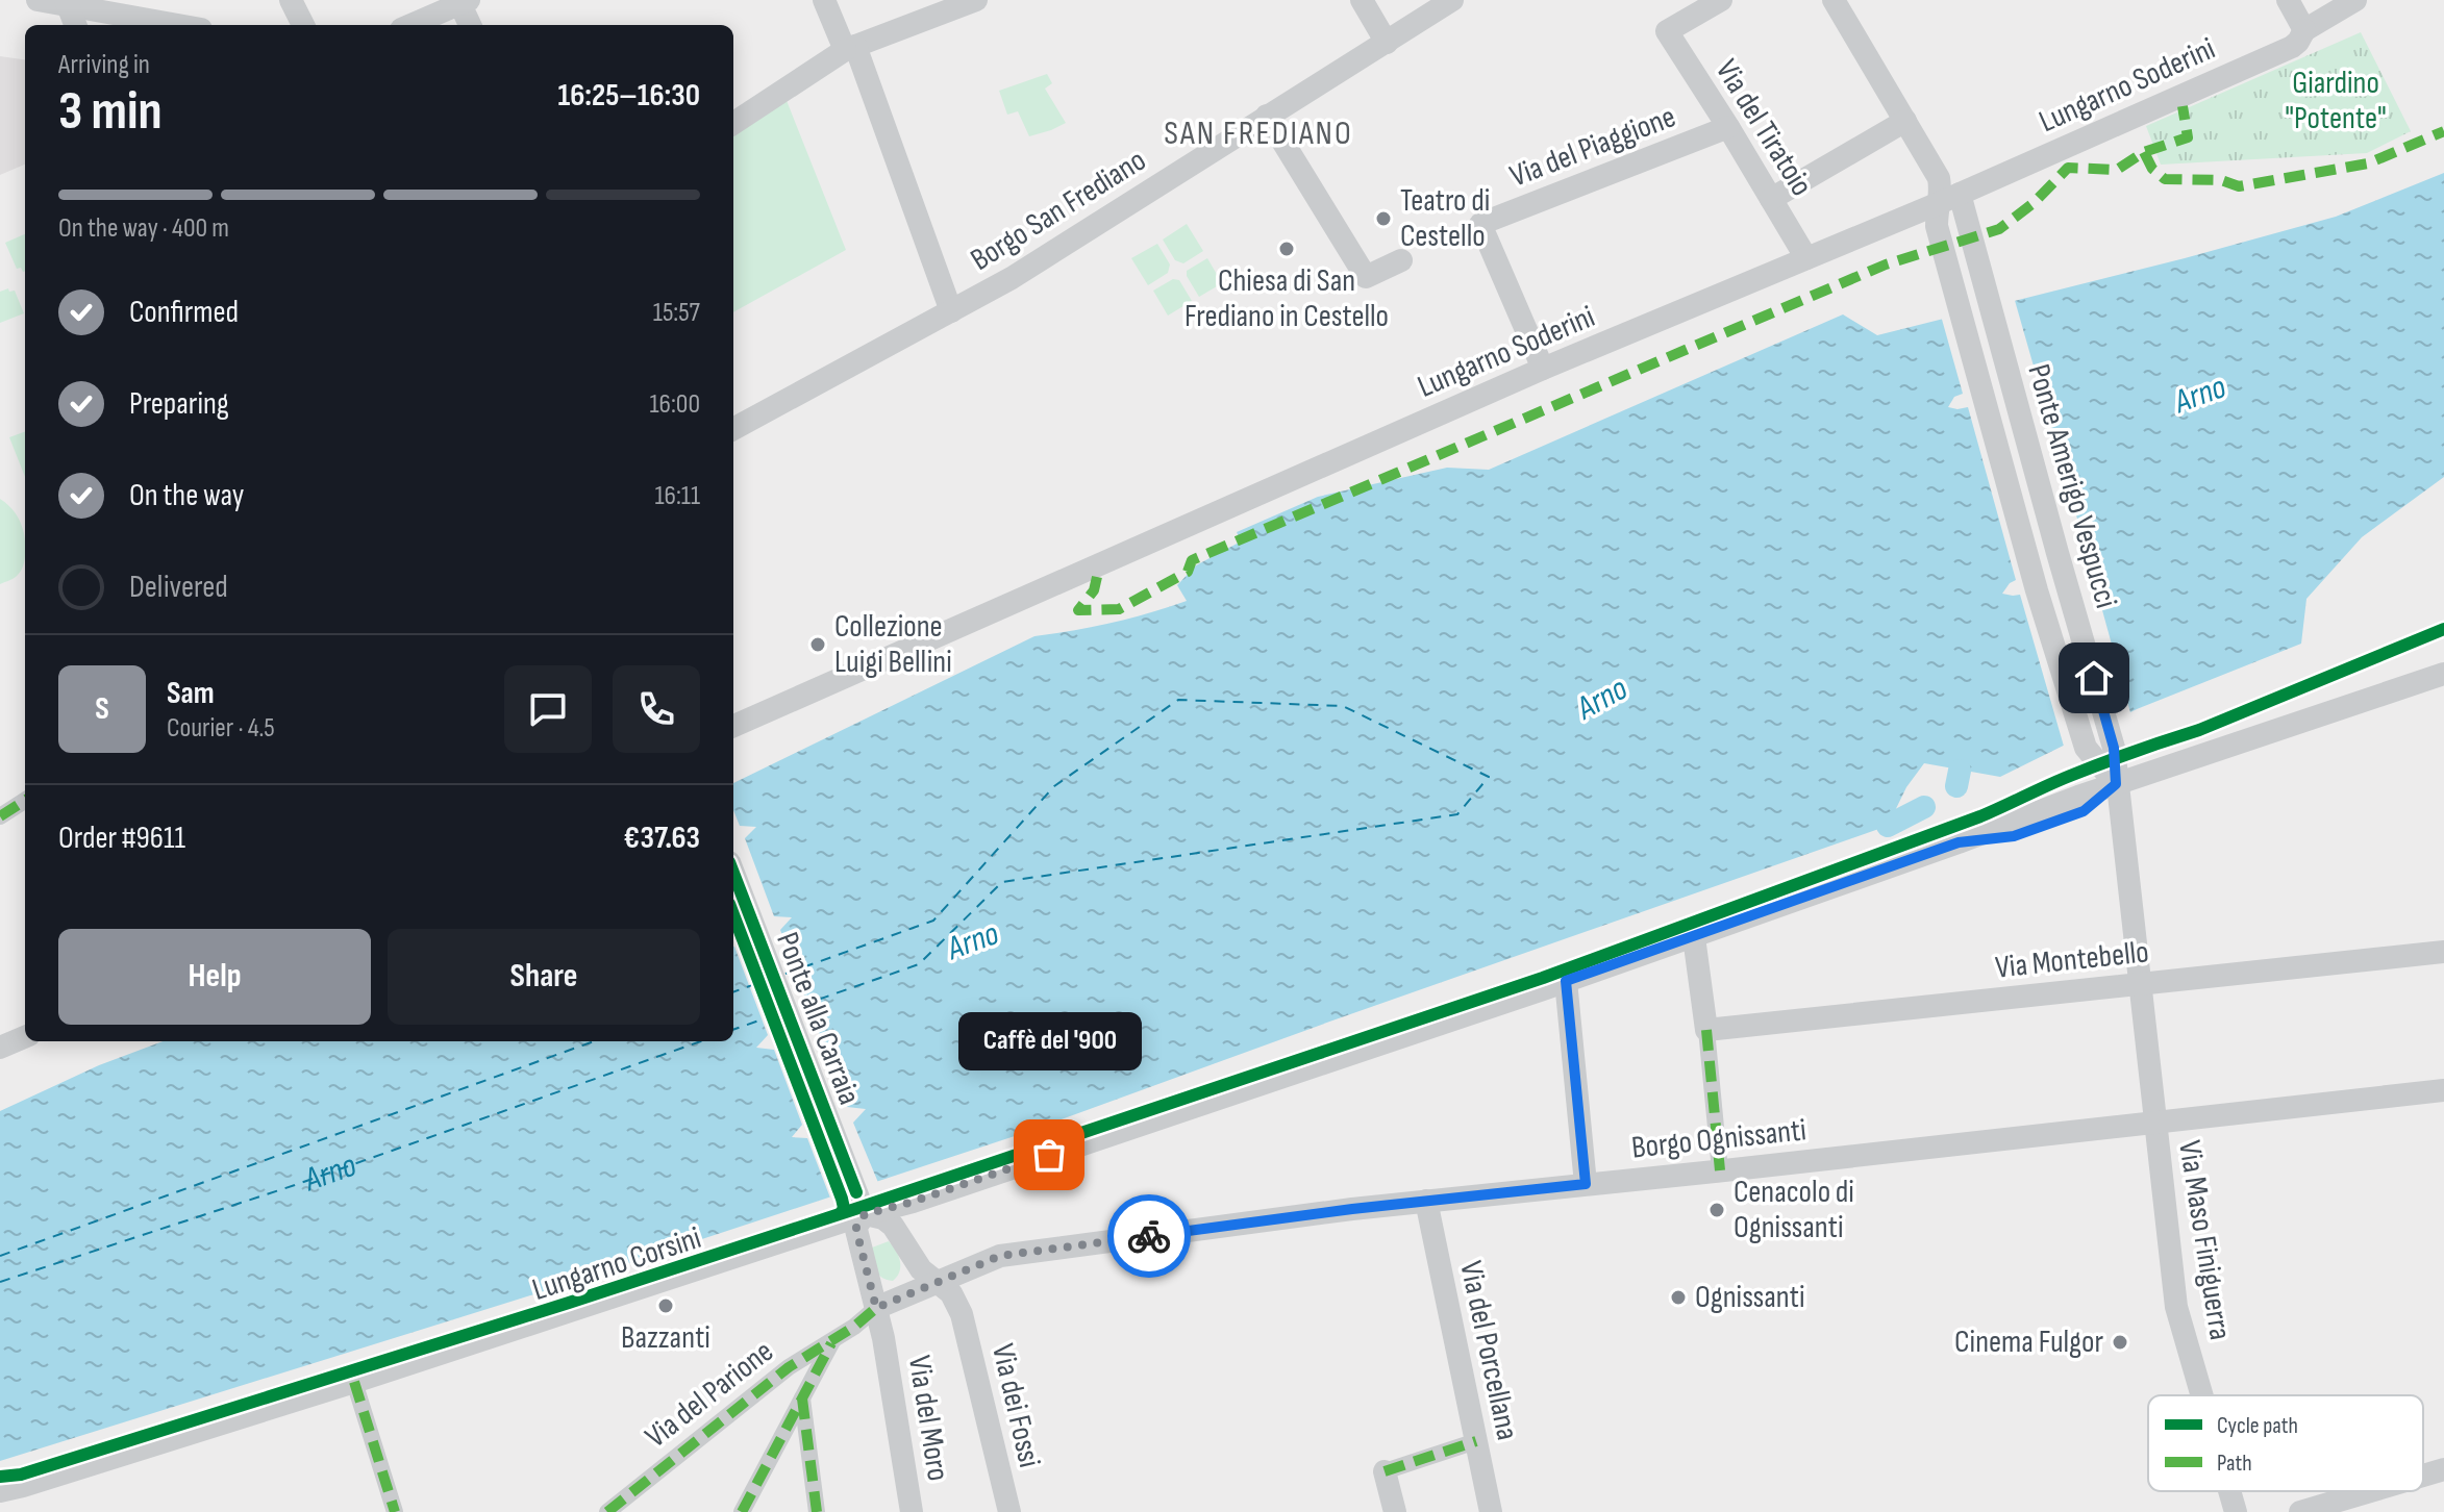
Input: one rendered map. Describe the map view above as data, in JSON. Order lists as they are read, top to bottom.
{
  "streets": {
    "street": [
      "Lungarno Soderini",
      "Via del Tiratoio",
      "Via del Piaggione",
      "Borgo San Frediano",
      "Ponte Amerigo Vespucci",
      "Via Montebello",
      "Ponte alla Carraia",
      "Borgo Ognissanti",
      "Via Maso Finiguerra",
      "Lungarno Corsini",
      "Via del Porcellana",
      "Via del Parione",
      "Via dei Fossi",
      "Via del Moro"
    ]
  },
  "crossings": [
    ["Lungarno Soderini", "Via del Tiratoio"],
    ["Lungarno Soderini", "Via del Piaggione"],
    ["Lungarno Soderini", "Ponte Amerigo Vespucci"],
    ["Via del Tiratoio", "Via del Piaggione"],
    ["Ponte Amerigo Vespucci", "Via Maso Finiguerra"],
    ["Ponte Amerigo Vespucci", "Lungarno Corsini"],
    ["Via Montebello", "Via Maso Finiguerra"],
    ["Ponte alla Carraia", "Lungarno Corsini"],
    ["Ponte alla Carraia", "Via del Moro"],
    ["Borgo Ognissanti", "Via Maso Finiguerra"],
    ["Borgo Ognissanti", "Via del Porcellana"],
    ["Borgo Ognissanti", "Via del Parione"],
    ["Borgo Ognissanti", "Via dei Fossi"],
    ["Borgo Ognissanti", "Via del Moro"],
    ["Via Maso Finiguerra", "Lungarno Corsini"],
    ["Lungarno Corsini", "Via del Moro"],
    ["Via del Parione", "Via del Moro"]
  ],
  "districts": ["SAN FREDIANO"],
  "water": ["Arno"],
  "parks": ["Giardino \"Potente\""],
  "places": [
    "Teatro di Cestello",
    "Chiesa di San Frediano in Cestello",
    "Collezione Luigi Bellini",
    "Caffè del '900",
    "Cenacolo di Ognissanti",
    "Ognissanti",
    "Bazzanti",
    "Cinema Fulgor"
  ],
  "legend": ["Cycle path", "Path"],
  "page": {
    "heading": ["3 min", "Arriving in", "16:25–16:30"],
    "panel": [
      "Sam",
      "Courier · 4.5",
      "Order #9611",
      "€37.63"
    ],
    "bar": "On the way · 400 m",
    "list": [
      ["Confirmed", "15:57"],
      ["Preparing", "16:00"],
      ["On the way", "16:11"],
      "Delivered"
    ],
    "round": "S",
    "buttons": ["Help", "Share"],
    "bubble": "Caffè del '900"
  }
}
